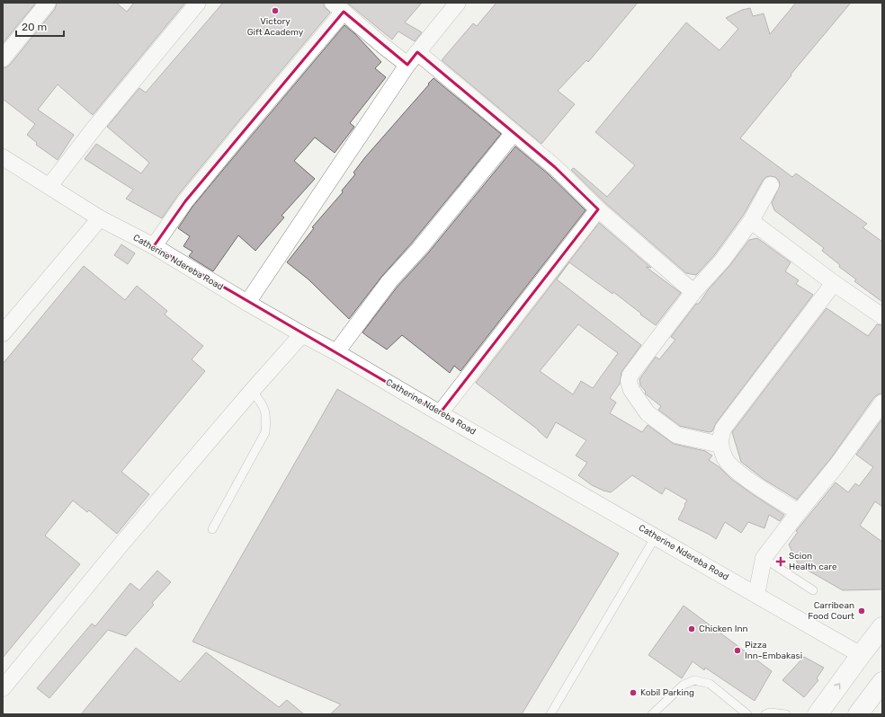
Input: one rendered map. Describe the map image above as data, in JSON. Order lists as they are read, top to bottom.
{
  "streets": {
    "street": ["Catherine Ndereba Road"]
  },
  "places": {
    "other": [
      "Victory Gift Academy",
      "Carribean Food Court",
      "Chicken Inn",
      "Pizza Inn-Embakasi",
      "Kobil Parking"
    ],
    "health": ["Scion Health care"]
  },
  "scale_bar": "20 m"
}
